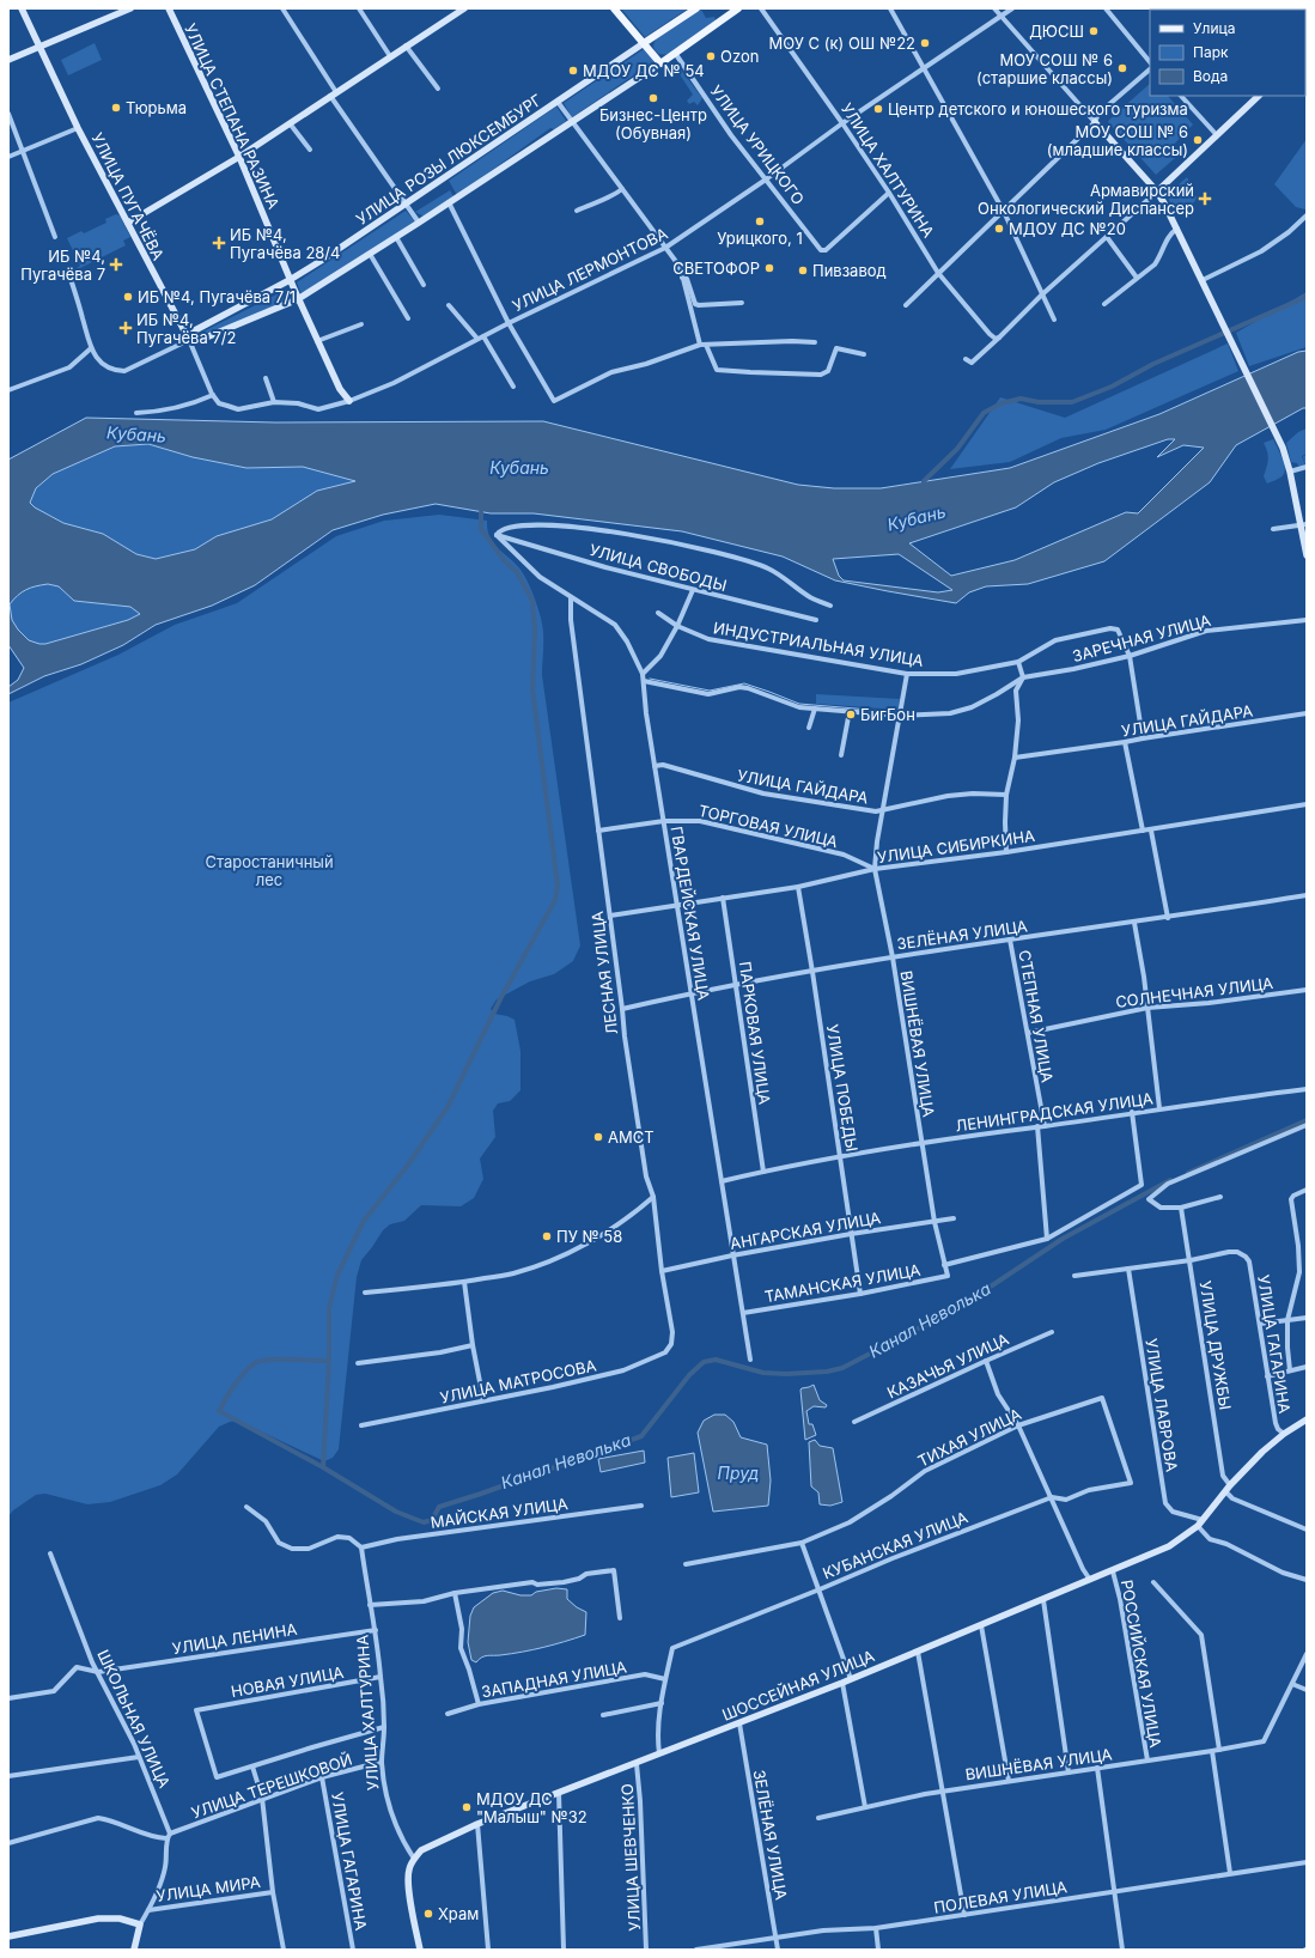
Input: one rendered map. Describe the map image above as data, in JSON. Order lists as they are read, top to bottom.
{
  "streets": {
    "main road": [
      "УЛИЦА СТЕПАНА РАЗИНА",
      "УЛИЦА РОЗЫ ЛЮКСЕМБУРГ",
      "УЛИЦА ПУГАЧЁВА",
      "ШОССЕЙНАЯ УЛИЦА",
      "ШКОЛЬНАЯ УЛИЦА"
    ],
    "street": [
      "УЛИЦА УРИЦКОГО",
      "УЛИЦА ХАЛТУРИНА",
      "УЛИЦА ЛЕРМОНТОВА",
      "УЛИЦА СВОБОДЫ",
      "ЗАРЕЧНАЯ УЛИЦА",
      "ИНДУСТРИАЛЬНАЯ УЛИЦА",
      "УЛИЦА ГАЙДАРА",
      "ТОРГОВАЯ УЛИЦА",
      "УЛИЦА СИБИРКИНА",
      "ГВАРДЕЙСКАЯ УЛИЦА",
      "ЗЕЛЁНАЯ УЛИЦА",
      "ЛЕСНАЯ УЛИЦА",
      "СОЛНЕЧНАЯ УЛИЦА",
      "СТЕПНАЯ УЛИЦА",
      "ПАРКОВАЯ УЛИЦА",
      "ВИШНЁВАЯ УЛИЦА",
      "УЛИЦА ПОБЕДЫ",
      "ЛЕНИНГРАДСКАЯ УЛИЦА",
      "АНГАРСКАЯ УЛИЦА",
      "ТАМАНСКАЯ УЛИЦА",
      "УЛИЦА ГАГАРИНА",
      "УЛИЦА ДРУЖБЫ",
      "КАЗАЧЬЯ УЛИЦА",
      "УЛИЦА МАТРОСОВА",
      "УЛИЦА ЛАВРОВА",
      "ТИХАЯ УЛИЦА",
      "МАЙСКАЯ УЛИЦА",
      "КУБАНСКАЯ УЛИЦА",
      "УЛИЦА ЛЕНИНА",
      "РОССИЙСКАЯ УЛИЦА",
      "ЗАПАДНАЯ УЛИЦА",
      "НОВАЯ УЛИЦА",
      "УЛИЦА ТЕРЕШКОВОЙ",
      "УЛИЦА ШЕВЧЕНКО",
      "УЛИЦА МИРА",
      "ПОЛЕВАЯ УЛИЦА"
    ]
  },
  "crossings": [
    ["УЛИЦА СТЕПАНА РАЗИНА", "УЛИЦА РОЗЫ ЛЮКСЕМБУРГ"],
    ["УЛИЦА СТЕПАНА РАЗИНА", "УЛИЦА ЛЕРМОНТОВА"],
    ["УЛИЦА УРИЦКОГО", "УЛИЦА РОЗЫ ЛЮКСЕМБУРГ"],
    ["УЛИЦА УРИЦКОГО", "УЛИЦА ХАЛТУРИНА"],
    ["УЛИЦА УРИЦКОГО", "УЛИЦА ЛЕРМОНТОВА"],
    ["УЛИЦА РОЗЫ ЛЮКСЕМБУРГ", "УЛИЦА ПУГАЧЁВА"],
    ["УЛИЦА ХАЛТУРИНА", "УЛИЦА ЛЕРМОНТОВА"],
    ["УЛИЦА ХАЛТУРИНА", "МАЙСКАЯ УЛИЦА"],
    ["УЛИЦА ХАЛТУРИНА", "УЛИЦА ЛЕНИНА"],
    ["УЛИЦА ХАЛТУРИНА", "НОВАЯ УЛИЦА"],
    ["УЛИЦА ХАЛТУРИНА", "ШОССЕЙНАЯ УЛИЦА"],
    ["УЛИЦА ХАЛТУРИНА", "УЛИЦА ТЕРЕШКОВОЙ"],
    ["УЛИЦА ПУГАЧЁВА", "УЛИЦА ЛЕРМОНТОВА"],
    ["УЛИЦА СВОБОДЫ", "ГВАРДЕЙСКАЯ УЛИЦА"],
    ["ЗАРЕЧНАЯ УЛИЦА", "ИНДУСТРИАЛЬНАЯ УЛИЦА"],
    ["ЗАРЕЧНАЯ УЛИЦА", "ГВАРДЕЙСКАЯ УЛИЦА"],
    ["ЗАРЕЧНАЯ УЛИЦА", "ВИШНЁВАЯ УЛИЦА"],
    ["ИНДУСТРИАЛЬНАЯ УЛИЦА", "ВИШНЁВАЯ УЛИЦА"],
    ["УЛИЦА ГАЙДАРА", "ГВАРДЕЙСКАЯ УЛИЦА"],
    ["УЛИЦА ГАЙДАРА", "ВИШНЁВАЯ УЛИЦА"],
    ["ТОРГОВАЯ УЛИЦА", "УЛИЦА СИБИРКИНА"],
    ["ТОРГОВАЯ УЛИЦА", "ГВАРДЕЙСКАЯ УЛИЦА"],
    ["ТОРГОВАЯ УЛИЦА", "ЛЕСНАЯ УЛИЦА"],
    ["ТОРГОВАЯ УЛИЦА", "ВИШНЁВАЯ УЛИЦА"],
    ["УЛИЦА СИБИРКИНА", "ГВАРДЕЙСКАЯ УЛИЦА"],
    ["УЛИЦА СИБИРКИНА", "ЛЕСНАЯ УЛИЦА"],
    ["УЛИЦА СИБИРКИНА", "ПАРКОВАЯ УЛИЦА"],
    ["УЛИЦА СИБИРКИНА", "ВИШНЁВАЯ УЛИЦА"],
    ["УЛИЦА СИБИРКИНА", "УЛИЦА ПОБЕДЫ"],
    ["ГВАРДЕЙСКАЯ УЛИЦА", "ЗЕЛЁНАЯ УЛИЦА"],
    ["ГВАРДЕЙСКАЯ УЛИЦА", "ЛЕСНАЯ УЛИЦА"],
    ["ГВАРДЕЙСКАЯ УЛИЦА", "ЛЕНИНГРАДСКАЯ УЛИЦА"],
    ["ГВАРДЕЙСКАЯ УЛИЦА", "АНГАРСКАЯ УЛИЦА"],
    ["ГВАРДЕЙСКАЯ УЛИЦА", "ТАМАНСКАЯ УЛИЦА"],
    ["ЗЕЛЁНАЯ УЛИЦА", "ЛЕСНАЯ УЛИЦА"],
    ["ЗЕЛЁНАЯ УЛИЦА", "СТЕПНАЯ УЛИЦА"],
    ["ЗЕЛЁНАЯ УЛИЦА", "ПАРКОВАЯ УЛИЦА"],
    ["ЗЕЛЁНАЯ УЛИЦА", "ВИШНЁВАЯ УЛИЦА"],
    ["ЗЕЛЁНАЯ УЛИЦА", "УЛИЦА ПОБЕДЫ"],
    ["ЗЕЛЁНАЯ УЛИЦА", "ШОССЕЙНАЯ УЛИЦА"],
    ["ЗЕЛЁНАЯ УЛИЦА", "ПОЛЕВАЯ УЛИЦА"],
    ["ЛЕСНАЯ УЛИЦА", "АНГАРСКАЯ УЛИЦА"],
    ["ЛЕСНАЯ УЛИЦА", "УЛИЦА МАТРОСОВА"],
    ["СОЛНЕЧНАЯ УЛИЦА", "СТЕПНАЯ УЛИЦА"],
    ["СТЕПНАЯ УЛИЦА", "ЛЕНИНГРАДСКАЯ УЛИЦА"],
    ["ПАРКОВАЯ УЛИЦА", "ЛЕНИНГРАДСКАЯ УЛИЦА"],
    ["ВИШНЁВАЯ УЛИЦА", "ЛЕНИНГРАДСКАЯ УЛИЦА"],
    ["ВИШНЁВАЯ УЛИЦА", "АНГАРСКАЯ УЛИЦА"],
    ["ВИШНЁВАЯ УЛИЦА", "ТАМАНСКАЯ УЛИЦА"],
    ["ВИШНЁВАЯ УЛИЦА", "РОССИЙСКАЯ УЛИЦА"],
    ["УЛИЦА ПОБЕДЫ", "ЛЕНИНГРАДСКАЯ УЛИЦА"],
    ["УЛИЦА ПОБЕДЫ", "АНГАРСКАЯ УЛИЦА"],
    ["УЛИЦА ПОБЕДЫ", "ТАМАНСКАЯ УЛИЦА"],
    ["УЛИЦА ГАГАРИНА", "УЛИЦА ДРУЖБЫ"],
    ["УЛИЦА ГАГАРИНА", "ШОССЕЙНАЯ УЛИЦА"],
    ["УЛИЦА ГАГАРИНА", "УЛИЦА ТЕРЕШКОВОЙ"],
    ["УЛИЦА ДРУЖБЫ", "ШОССЕЙНАЯ УЛИЦА"],
    ["УЛИЦА ЛАВРОВА", "ШОССЕЙНАЯ УЛИЦА"],
    ["ТИХАЯ УЛИЦА", "КУБАНСКАЯ УЛИЦА"],
    ["КУБАНСКАЯ УЛИЦА", "ЗАПАДНАЯ УЛИЦА"],
    ["УЛИЦА ЛЕНИНА", "ШКОЛЬНАЯ УЛИЦА"],
    ["РОССИЙСКАЯ УЛИЦА", "ШОССЕЙНАЯ УЛИЦА"],
    ["ШОССЕЙНАЯ УЛИЦА", "УЛИЦА ШЕВЧЕНКО"],
    ["ШКОЛЬНАЯ УЛИЦА", "УЛИЦА ТЕРЕШКОВОЙ"],
    ["ШКОЛЬНАЯ УЛИЦА", "УЛИЦА МИРА"]
  ],
  "water": ["Кубань", "Канал Неволька", "Пруд"],
  "parks": ["Старостаничный лес"],
  "places": {
    "other": [
      "ДЮСШ",
      "МОУ С (к) ОШ №22",
      "Ozon",
      "МОУ СОШ № 6 (старшие классы)",
      "МДОУ ДС № 54",
      "Бизнес-Центр (Обувная)",
      "Тюрьма",
      "Центр детского и юношеского туризма",
      "МОУ СОШ № 6 (младшие классы)",
      "Урицкого, 1",
      "МДОУ ДС №20",
      "СВЕТОФОР",
      "Пивзавод",
      "ИБ №4, Пугачёва 7/1",
      "БигБон",
      "АМСТ",
      "ПУ № 58",
      "МДОУ ДС \"Малыш\" №32",
      "Храм"
    ],
    "health": [
      "Армавирский Онкологический Диспансер",
      "ИБ №4, Пугачёва 28/4",
      "ИБ №4, Пугачёва 7",
      "ИБ №4, Пугачёва 7/2"
    ]
  },
  "legend": ["Улица", "Парк", "Вода"]
}
